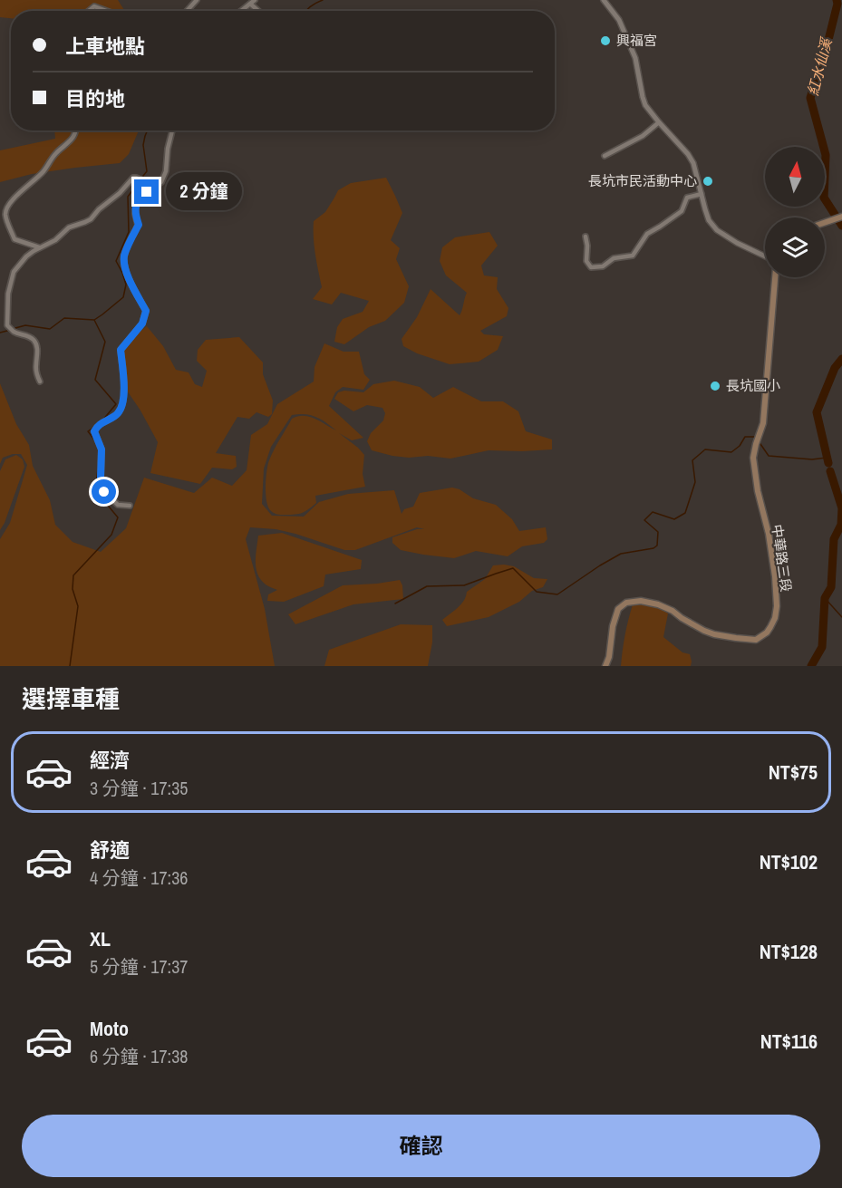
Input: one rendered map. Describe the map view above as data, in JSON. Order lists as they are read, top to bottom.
{
  "streets": {
    "main road": ["中華路三段"]
  },
  "water": ["紅水仙溪"],
  "places": ["興福宮", "長坑市民活動中心", "長坑國小"],
  "north": "top",
  "page": {
    "banner": ["上車地點", "目的地"],
    "bubble": "2 分鐘",
    "heading": "選擇車種",
    "list": [
      {
        "name": "經濟",
        "note": "3 分鐘 · 17:35",
        "value": "NT$75"
      },
      {
        "name": "舒適",
        "note": "4 分鐘 · 17:36",
        "value": "NT$102"
      },
      {
        "name": "XL",
        "note": "5 分鐘 · 17:37",
        "value": "NT$128"
      },
      {
        "name": "Moto",
        "note": "6 分鐘 · 17:38",
        "value": "NT$116"
      }
    ],
    "buttons": "確認"
  }
}
